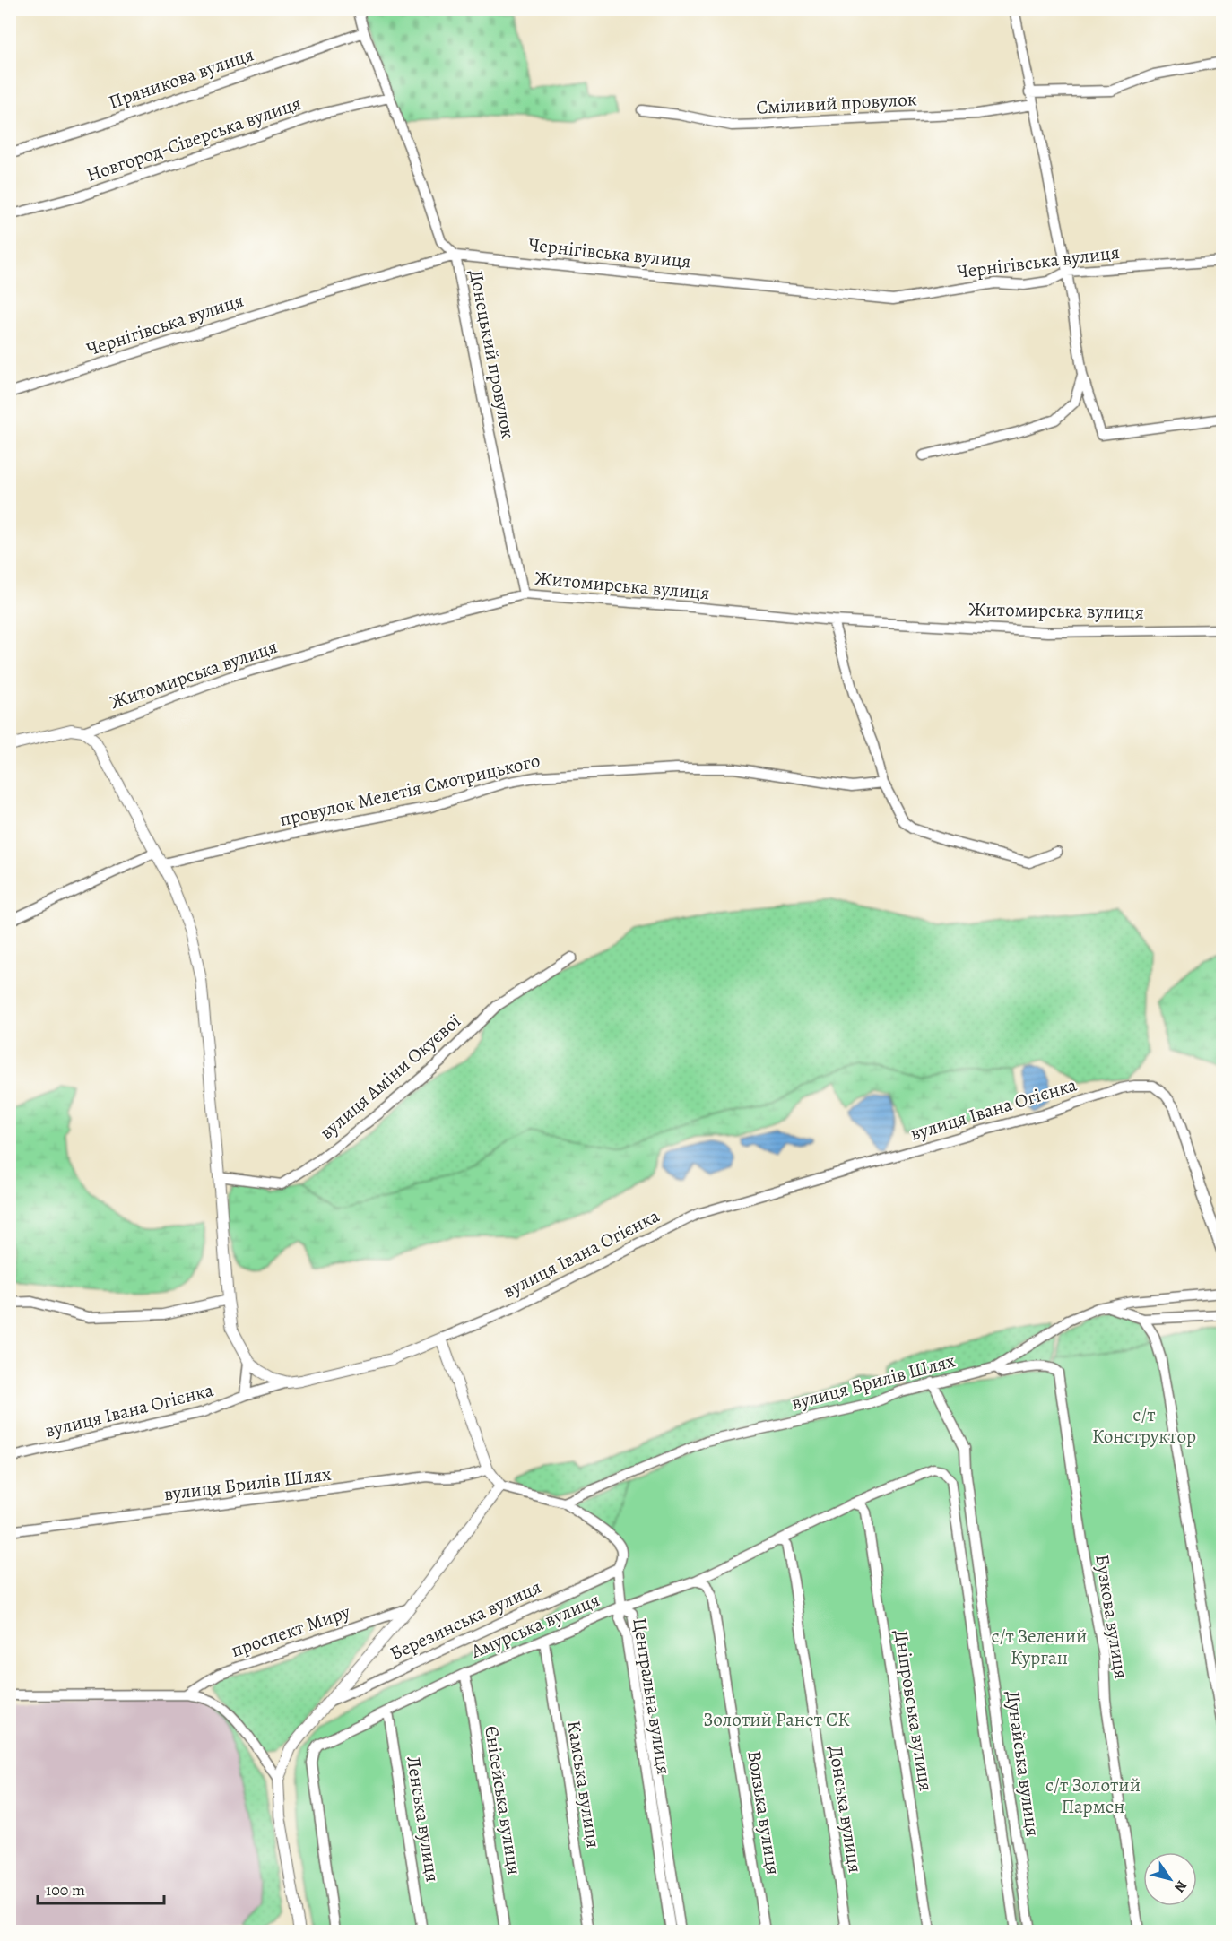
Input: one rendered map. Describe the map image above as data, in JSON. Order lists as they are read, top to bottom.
{
  "streets": {
    "street": [
      "Пряникова вулиця",
      "Сміливий провулок",
      "Новгород-Сіверська вулиця",
      "Чернігівська вулиця",
      "Донецький провулок",
      "Житомирська вулиця",
      "провулок Мелетія Смотрицького",
      "вулиця Аміни Окуєвої",
      "вулиця Івана Огієнка",
      "вулиця Брилів Шлях",
      "Бузкова вулиця",
      "Березинська вулиця",
      "Амурська вулиця",
      "проспект Миру",
      "Центральна вулиця",
      "Дніпровська вулиця",
      "Дунайська вулиця",
      "Камська вулиця",
      "Єнісейська вулиця",
      "Донська вулиця",
      "Волзька вулиця",
      "Ленська вулиця"
    ]
  },
  "crossings": [
    ["Пряникова вулиця", "Донецький провулок"],
    ["Новгород-Сіверська вулиця", "Донецький провулок"],
    ["Чернігівська вулиця", "Донецький провулок"],
    ["Донецький провулок", "Житомирська вулиця"],
    ["вулиця Брилів Шлях", "Бузкова вулиця"],
    ["вулиця Брилів Шлях", "Дунайська вулиця"],
    ["Березинська вулиця", "проспект Миру"],
    ["Амурська вулиця", "Центральна вулиця"],
    ["Амурська вулиця", "Дніпровська вулиця"],
    ["Амурська вулиця", "Дунайська вулиця"],
    ["Амурська вулиця", "Камська вулиця"],
    ["Амурська вулиця", "Єнісейська вулиця"],
    ["Амурська вулиця", "Донська вулиця"],
    ["Амурська вулиця", "Волзька вулиця"],
    ["Амурська вулиця", "Ленська вулиця"]
  ],
  "parks": [
    "с/т Конструктор",
    "с/т Зелений Курган",
    "Золотий Ранет СК",
    "с/т Золотий Пармен"
  ],
  "scale_bar": "100 m",
  "north": "bottom right"
}
